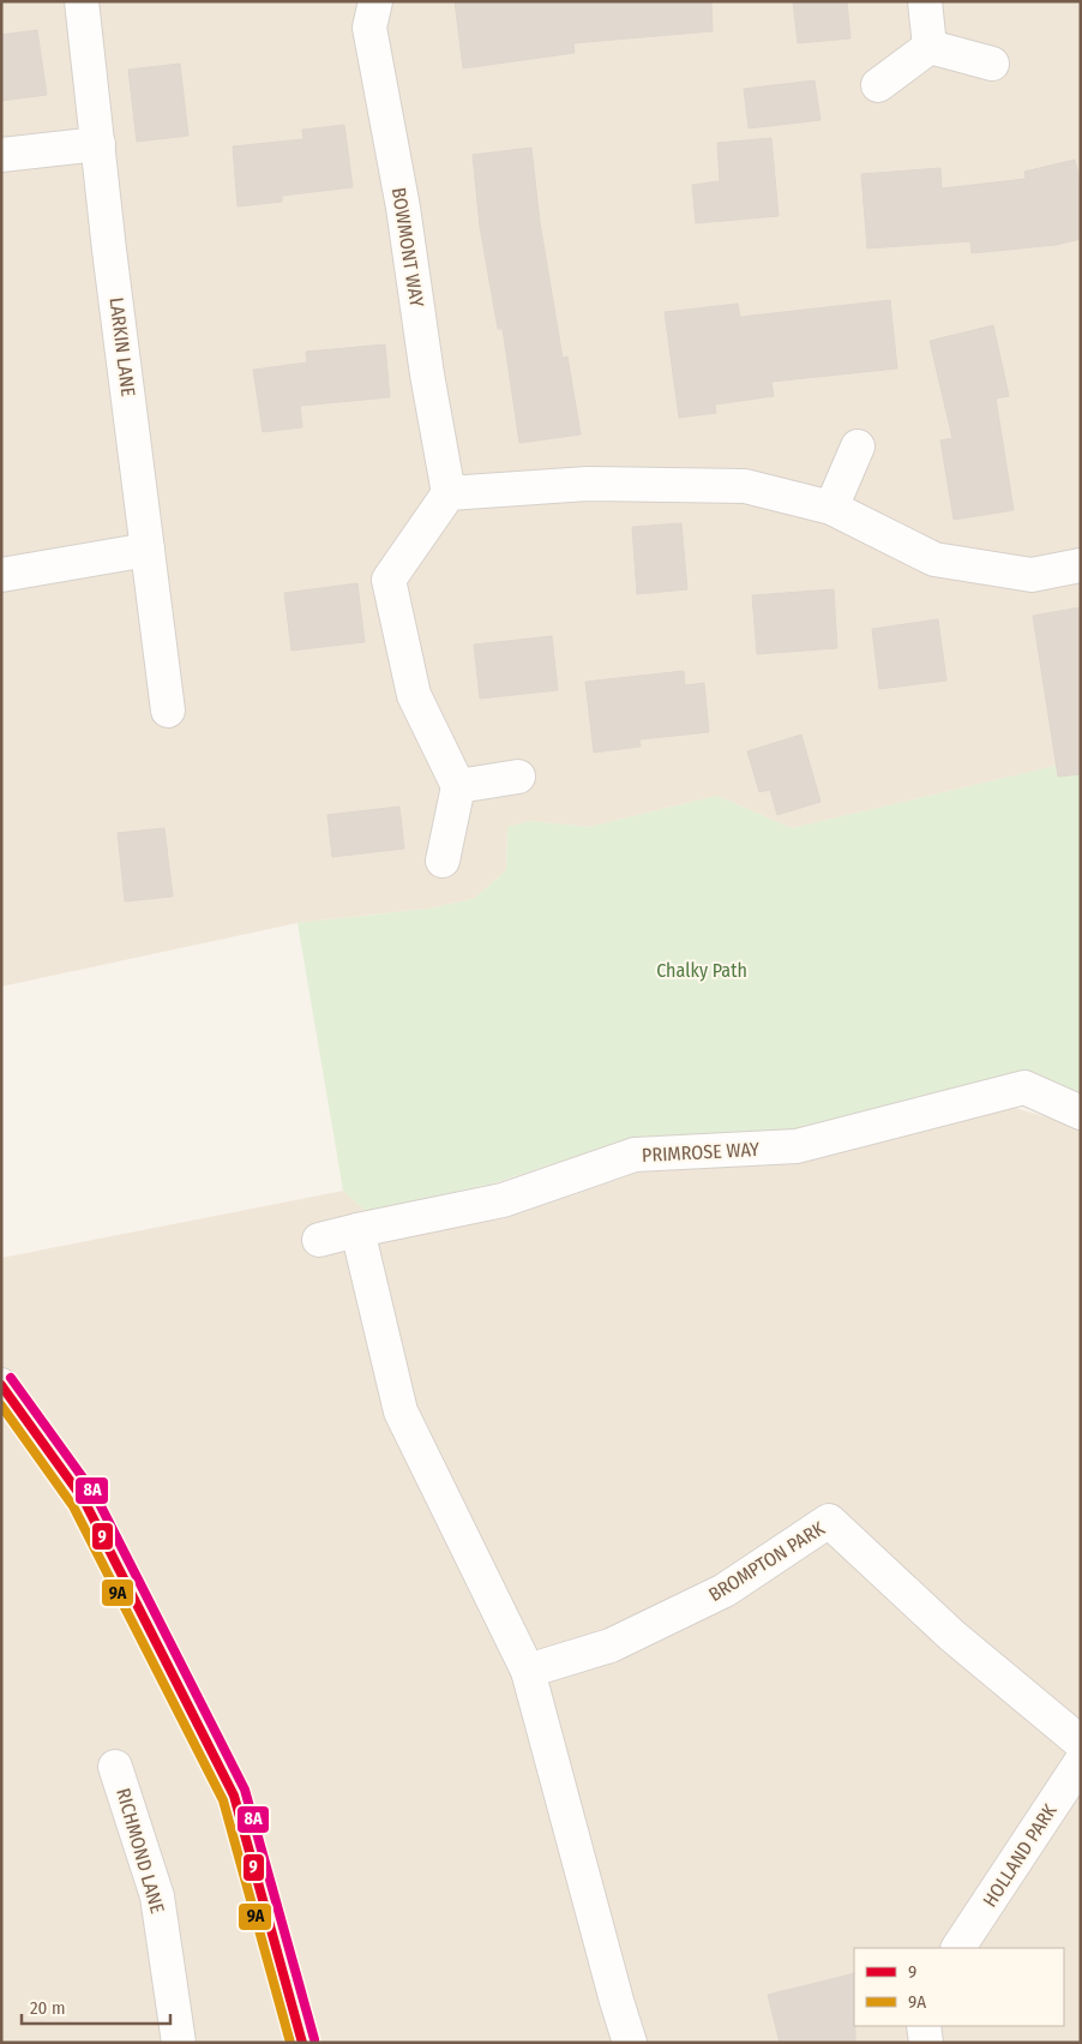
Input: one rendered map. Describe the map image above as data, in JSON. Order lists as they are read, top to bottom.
{
  "streets": {
    "street": [
      "BOWMONT WAY",
      "LARKIN LANE",
      "PRIMROSE WAY",
      "BROMPTON PARK",
      "RICHMOND LANE",
      "HOLLAND PARK"
    ]
  },
  "parks": ["Chalky Path"],
  "lines": ["transit line 8A", "transit line 9", "transit line 9A"],
  "legend": ["9", "9A"],
  "scale_bar": "20 m"
}
